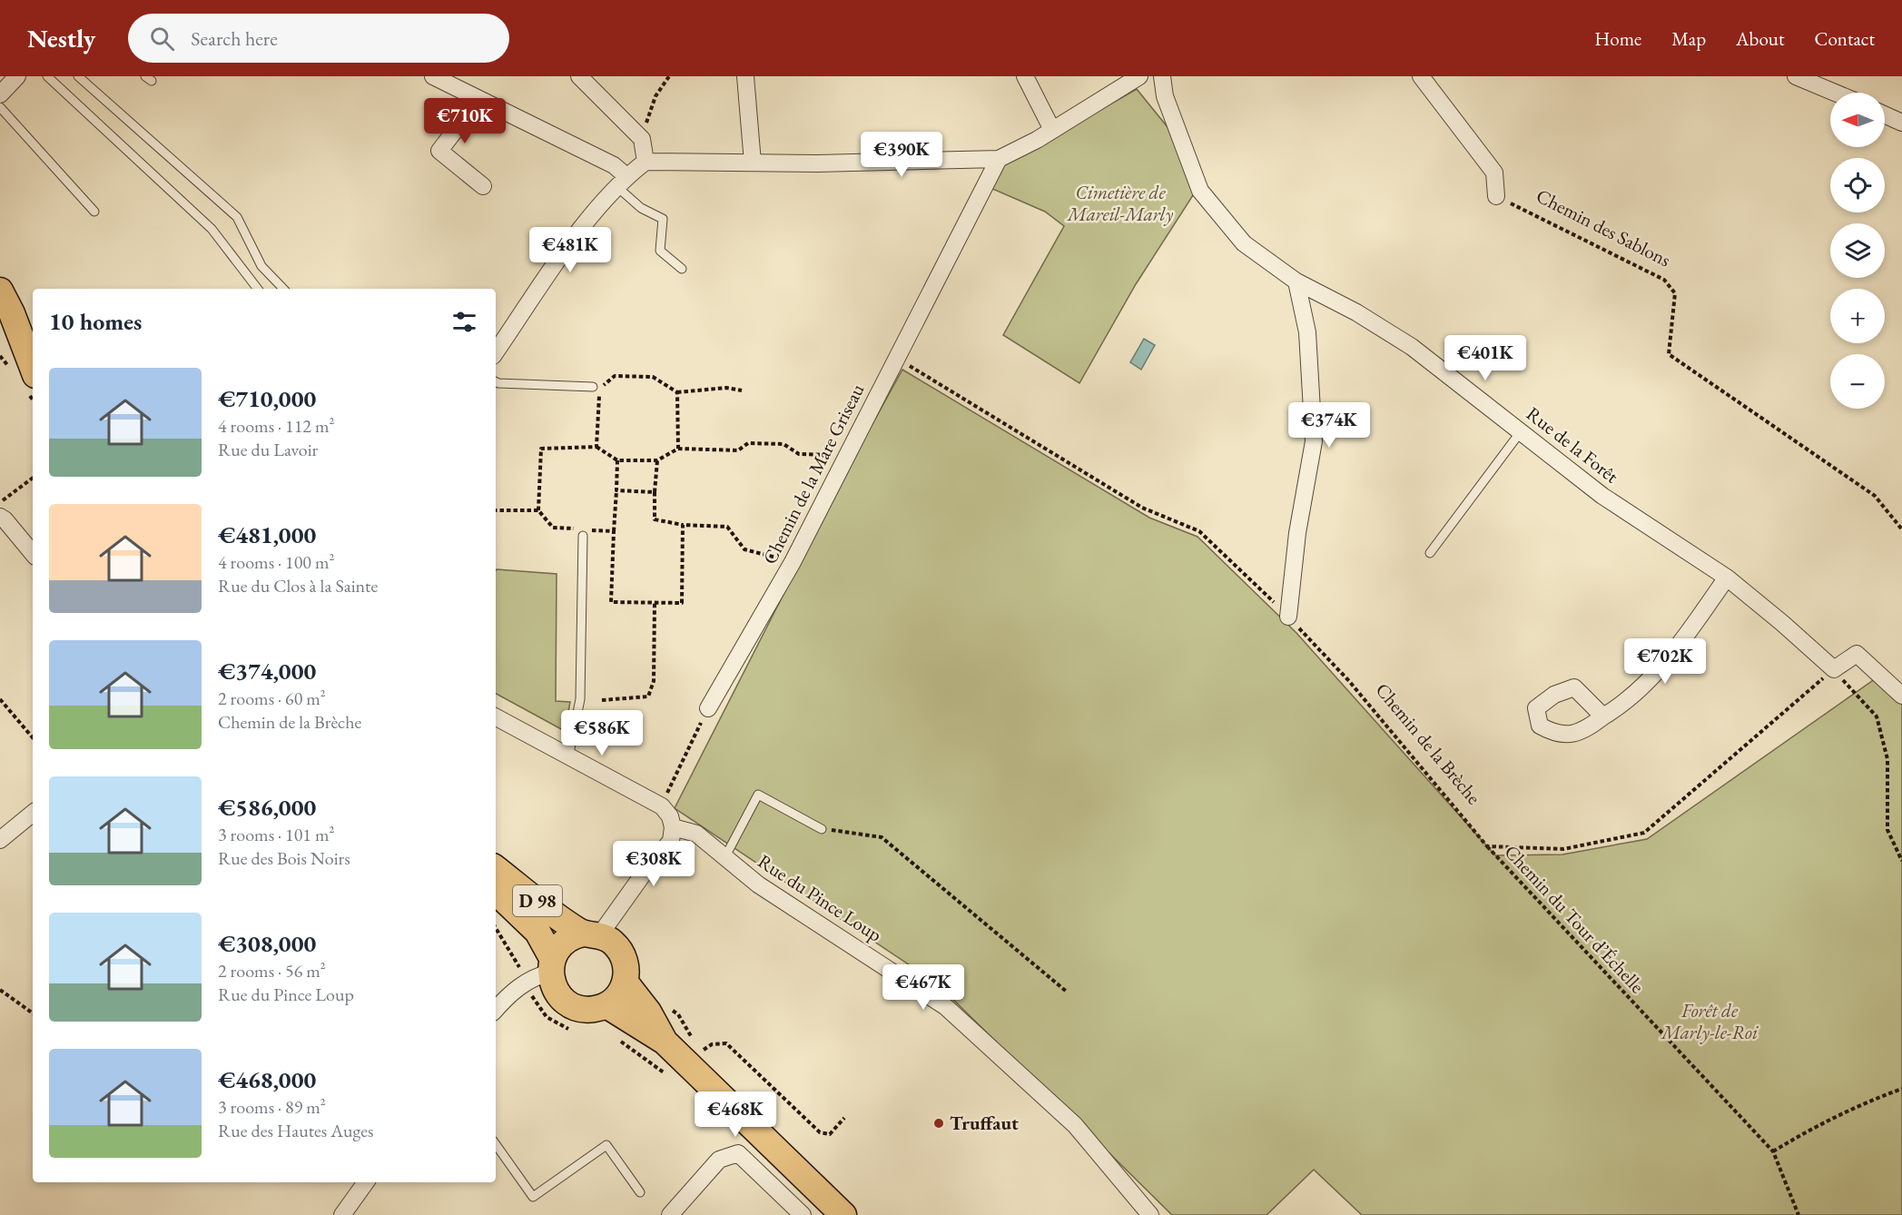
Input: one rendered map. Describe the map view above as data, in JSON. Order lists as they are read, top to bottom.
{
  "streets": {
    "main road": ["D 98"],
    "street": ["Rue de la Forêt", "Chemin de la Mare Griseau", "Rue du Pince Loup"],
    "path": ["Chemin des Sablons", "Chemin de la Brèche", "Chemin du Tour d’Échelle"]
  },
  "crossings": [
    ["Chemin de la Mare Griseau", "Chemin de la Brèche"],
    ["Chemin de la Brèche", "Chemin du Tour d’Échelle"]
  ],
  "parks": ["Cimetière de Mareil-Marly", "Forêt de Marly-le-Roi"],
  "places": ["Truffaut"],
  "north": "left",
  "page": {
    "header": "Nestly",
    "search": "Search here",
    "nav": [
      "Home",
      "Map",
      "About",
      "Contact"
    ],
    "map_buttons": ["+", "−"],
    "price": [
      "€710K",
      "€390K",
      "€481K",
      "€401K",
      "€374K",
      "€702K",
      "€586K",
      "€308K",
      "€467K",
      "€468K"
    ],
    "heading": "10 homes",
    "list": [
      {
        "name": "€710,000",
        "note": "4 rooms · 112 m² · Rue du Lavoir"
      },
      {
        "name": "€481,000",
        "note": "4 rooms · 100 m² · Rue du Clos à la Sainte"
      },
      {
        "name": "€374,000",
        "note": "2 rooms · 60 m² · Chemin de la Brèche"
      },
      {
        "name": "€586,000",
        "note": "3 rooms · 101 m² · Rue des Bois Noirs"
      },
      {
        "name": "€308,000",
        "note": "2 rooms · 56 m² · Rue du Pince Loup"
      },
      {
        "name": "€468,000",
        "note": "3 rooms · 89 m² · Rue des Hautes Auges"
      }
    ]
  }
}
